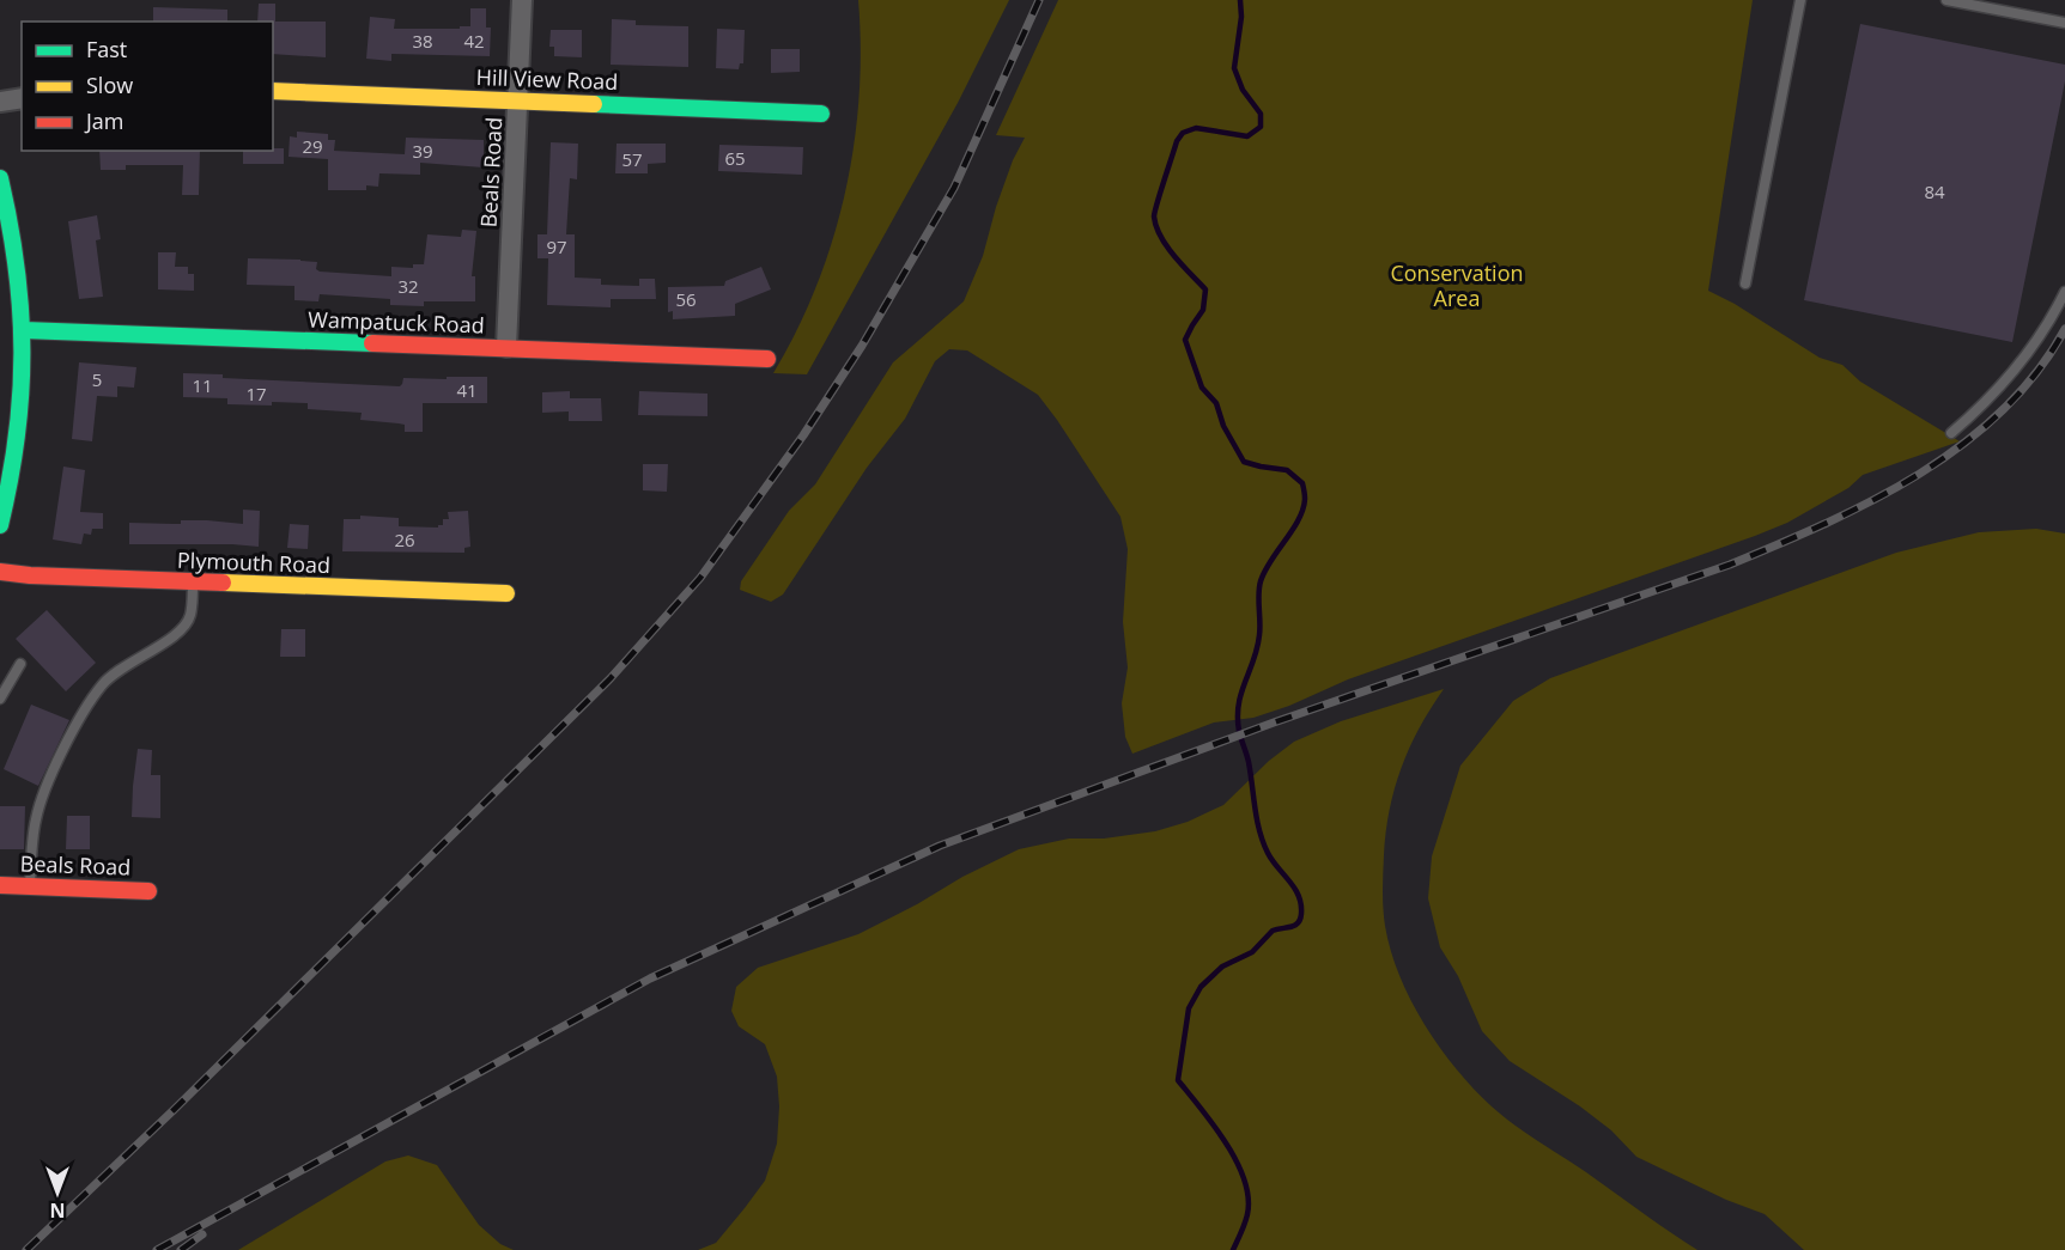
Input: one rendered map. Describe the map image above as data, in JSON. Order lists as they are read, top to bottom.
{
  "streets": {
    "street": [
      "Hill View Road",
      "Beals Road",
      "Wampatuck Road",
      "Plymouth Road"
    ]
  },
  "crossings": [
    ["Hill View Road", "Beals Road"],
    ["Beals Road", "Wampatuck Road"]
  ],
  "parks": ["Conservation Area"],
  "house_numbers": [
    "38",
    "42",
    "29",
    "39",
    "65",
    "57",
    "84",
    "97",
    "32",
    "56",
    "5",
    "11",
    "41",
    "17",
    "26"
  ],
  "legend": ["Fast", "Slow", "Jam"],
  "north": "bottom"
}
